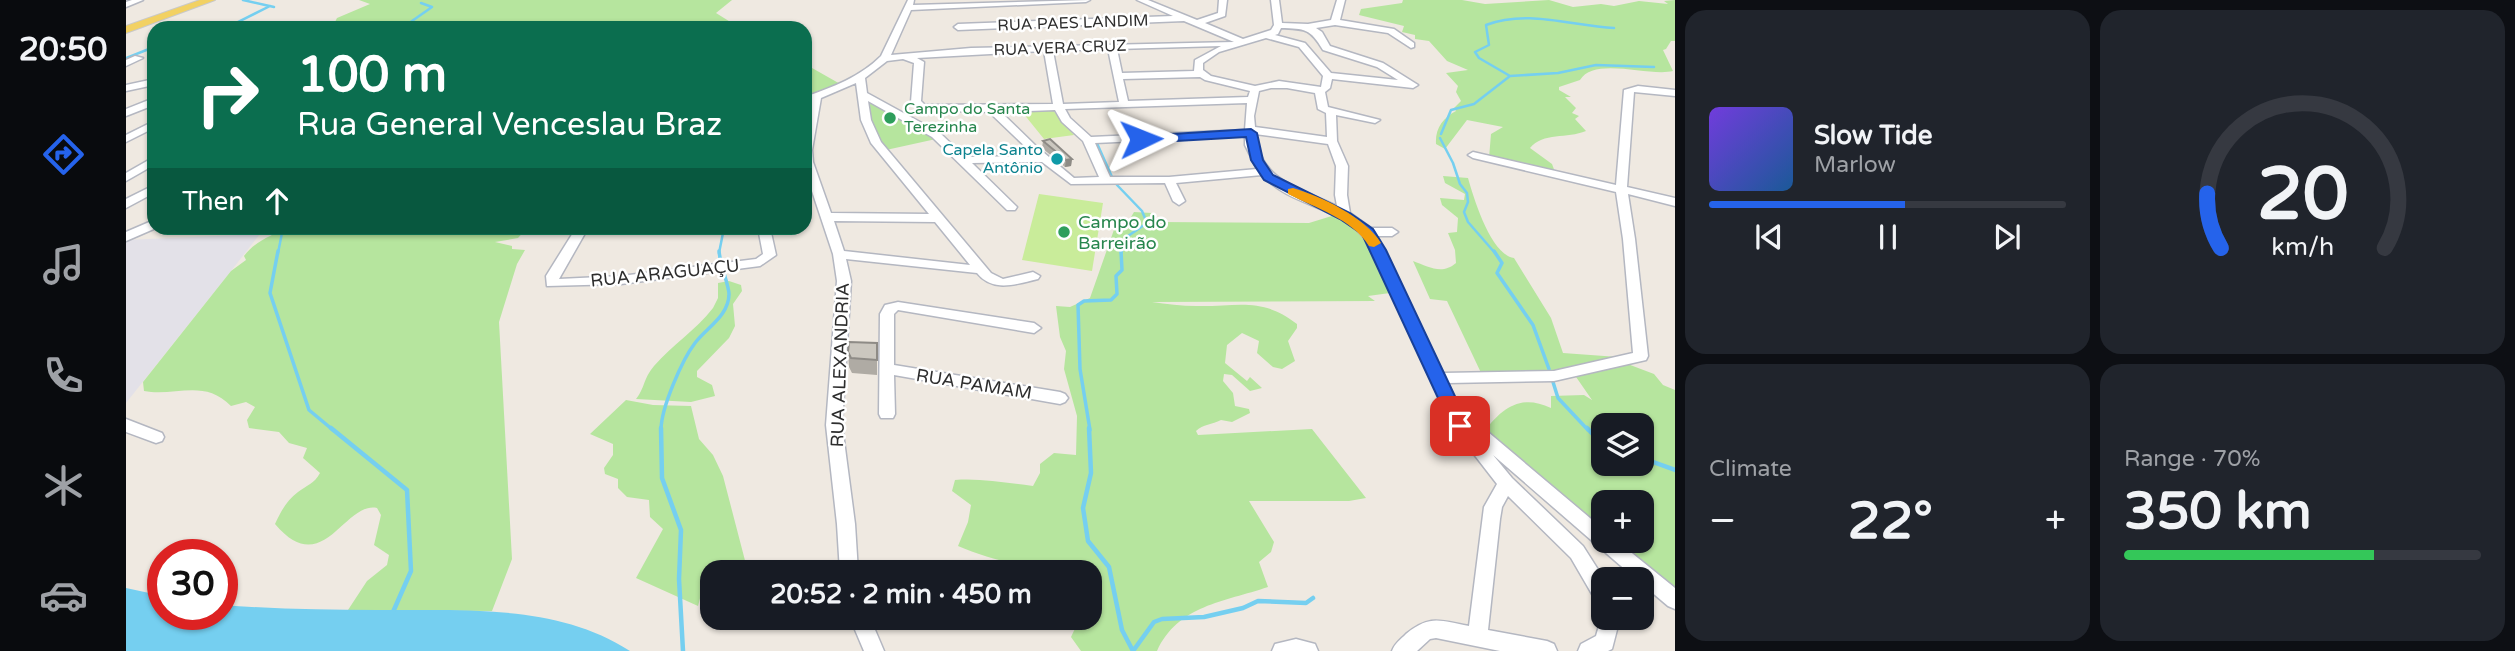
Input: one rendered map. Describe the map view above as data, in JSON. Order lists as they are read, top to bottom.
{
  "streets": {
    "street": [
      "RUA PAES LANDIM",
      "RUA VERA CRUZ",
      "RUA ARAGUAÇU",
      "RUA ALEXANDRIA",
      "RUA PAMAM"
    ]
  },
  "places": ["Campo do Santa Terezinha", "Capela Santo Antônio", "Campo do Barreirão"],
  "page": {
    "tabs": "20:50",
    "turn": ["100 m", "Rua General Venceslau Braz"],
    "song": ["Slow Tide", "Marlow"],
    "then": "Then",
    "tile": [
      "Climate",
      ["Range · 70%", "350 km"]
    ],
    "map_buttons": ["+", "−"],
    "heat": ["−", "22°", "+"],
    "limit": "30",
    "trip": "20:52 · 2 min · 450 m",
    "gauge": ["20", "km/h"]
  }
}
